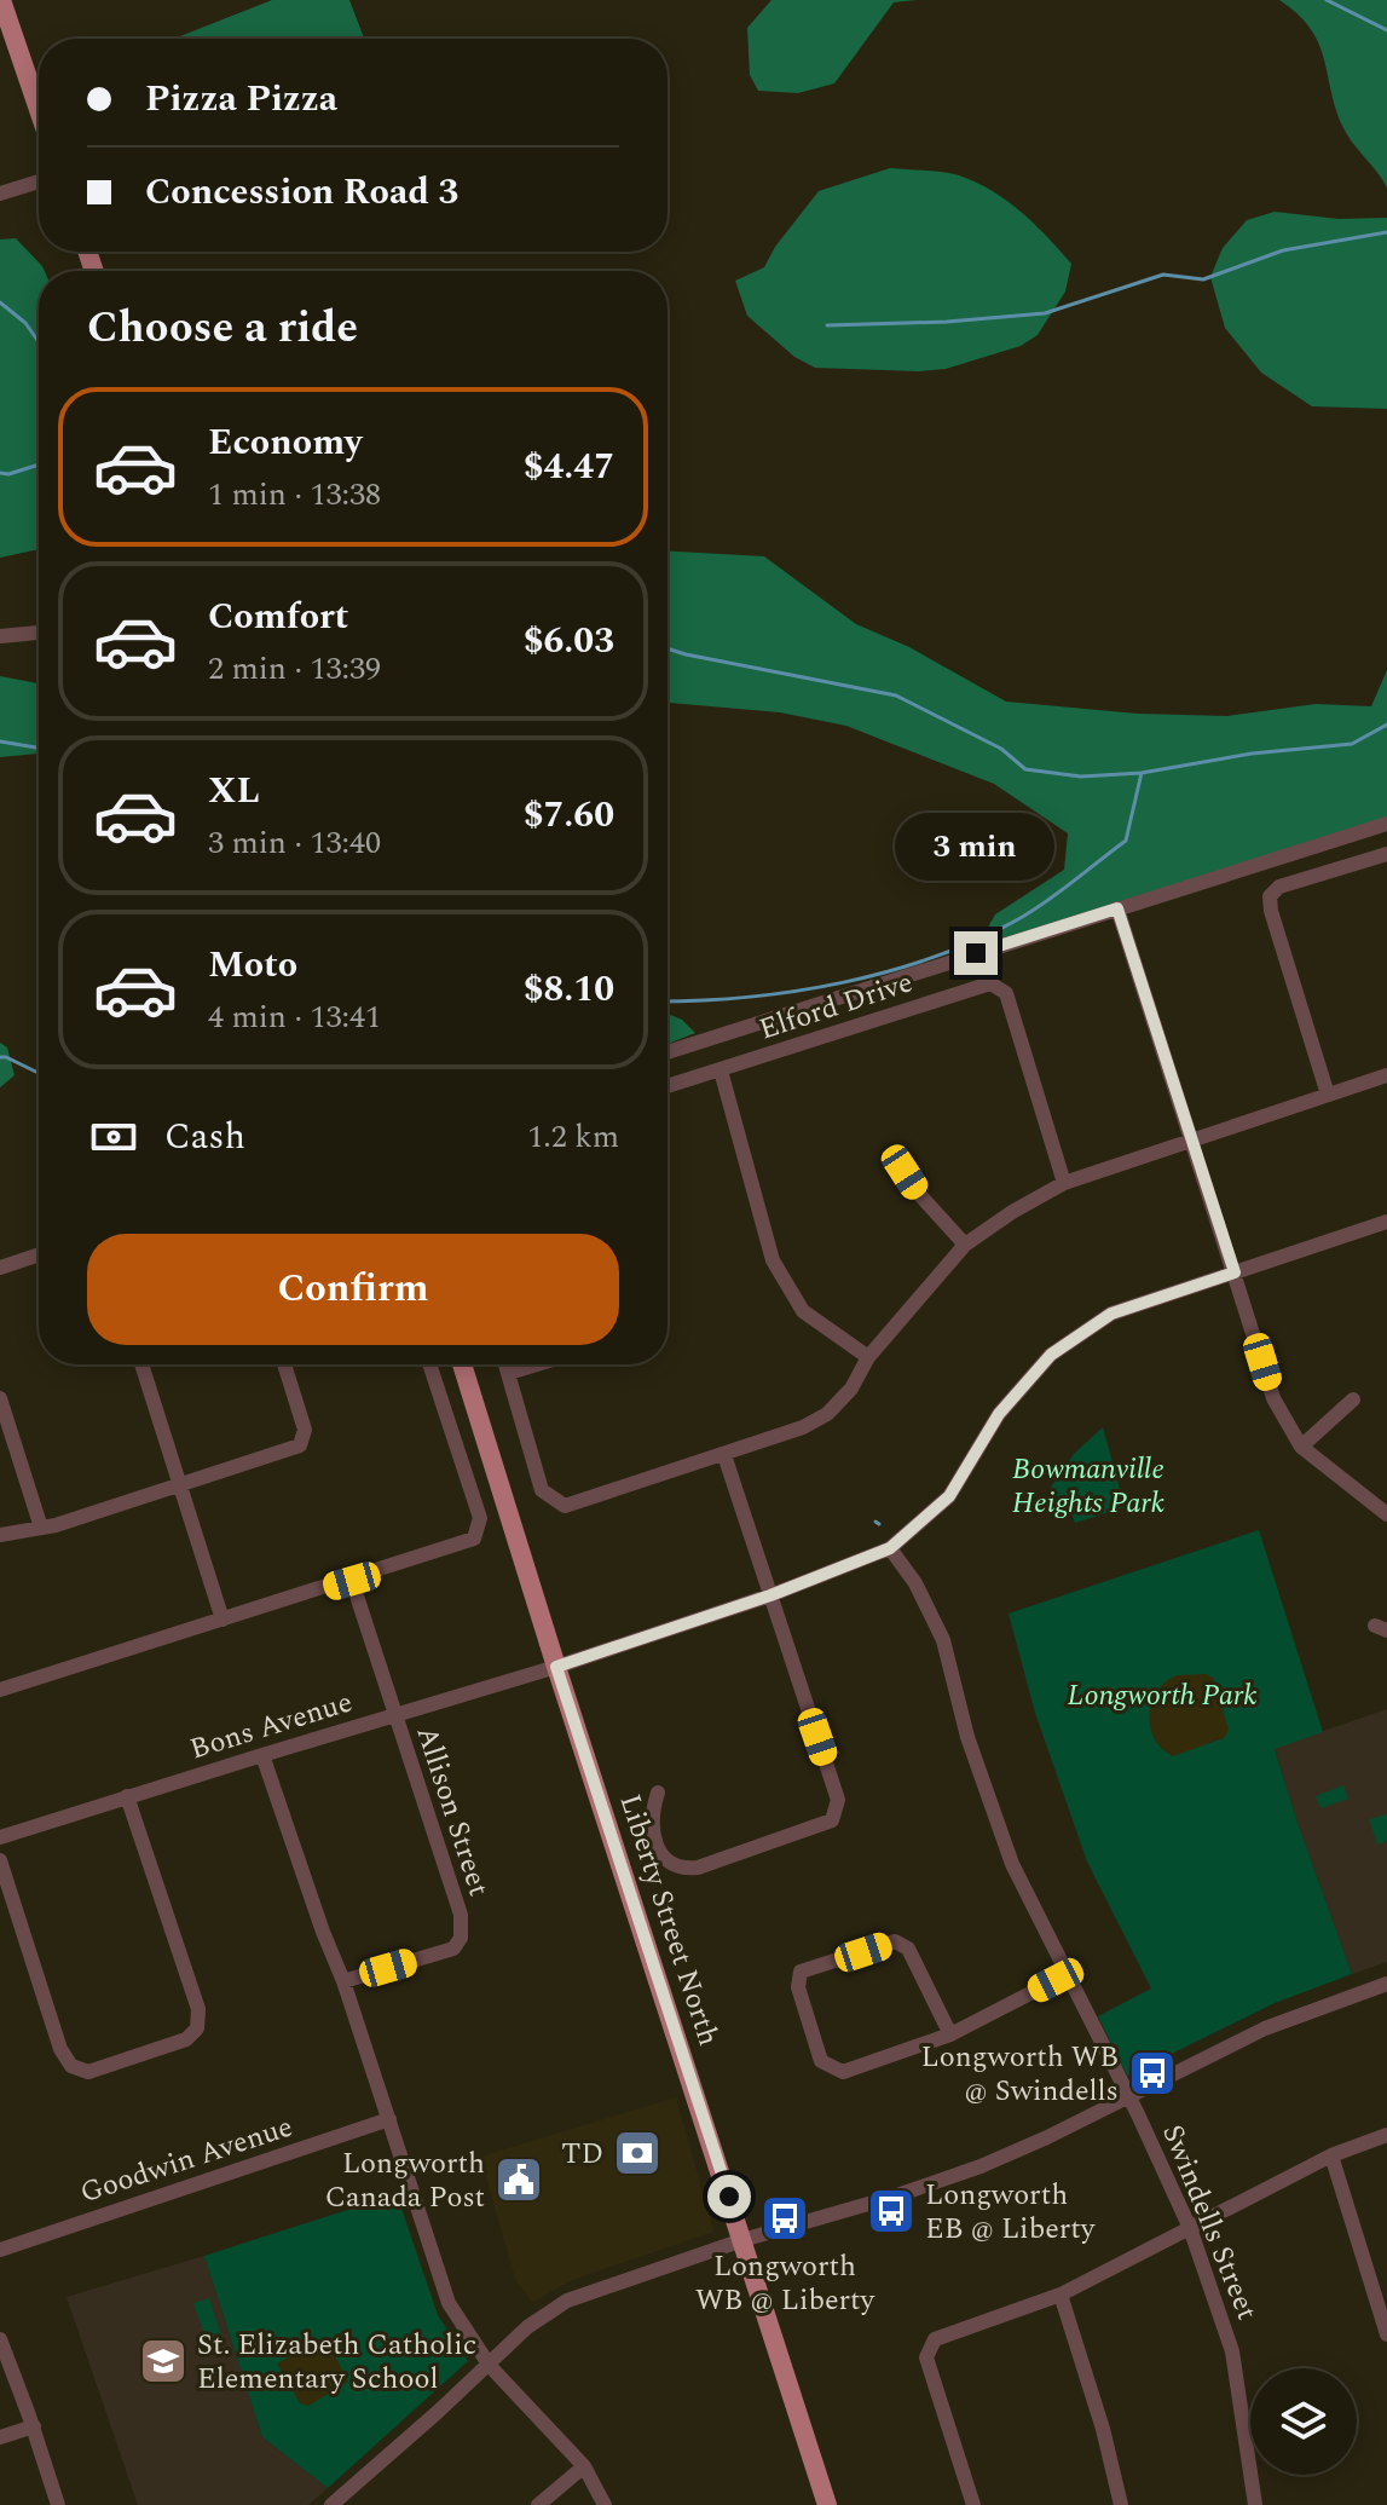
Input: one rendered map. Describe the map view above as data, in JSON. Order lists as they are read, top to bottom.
{
  "streets": {
    "main road": ["Liberty Street North"],
    "street": [
      "Elford Drive",
      "Bons Avenue",
      "Allison Street",
      "Goodwin Avenue",
      "Swindells Street"
    ]
  },
  "crossings": [
    ["Bons Avenue", "Allison Street"],
    ["Bons Avenue", "Liberty Street North"],
    ["Bons Avenue", "Swindells Street"]
  ],
  "parks": ["Bowmanville Heights Park", "Longworth Park"],
  "places": {
    "bus stop": ["Longworth WB @ Swindells", "Longworth EB @ Liberty", "Longworth WB @ Liberty"],
    "bank": ["TD"],
    "public building": ["Longworth Canada Post"],
    "school or university": ["St. Elizabeth Catholic Elementary School"]
  },
  "page": {
    "banner": ["Pizza Pizza", "Concession Road 3"],
    "heading": "Choose a ride",
    "list": [
      {
        "name": "Economy",
        "note": "1 min · 13:38",
        "value": "$4.47"
      },
      {
        "name": "Comfort",
        "note": "2 min · 13:39",
        "value": "$6.03"
      },
      {
        "name": "XL",
        "note": "3 min · 13:40",
        "value": "$7.60"
      },
      {
        "name": "Moto",
        "note": "4 min · 13:41",
        "value": "$8.10"
      }
    ],
    "bubble": "3 min",
    "pay": ["Cash", "1.2 km"],
    "buttons": "Confirm"
  }
}
